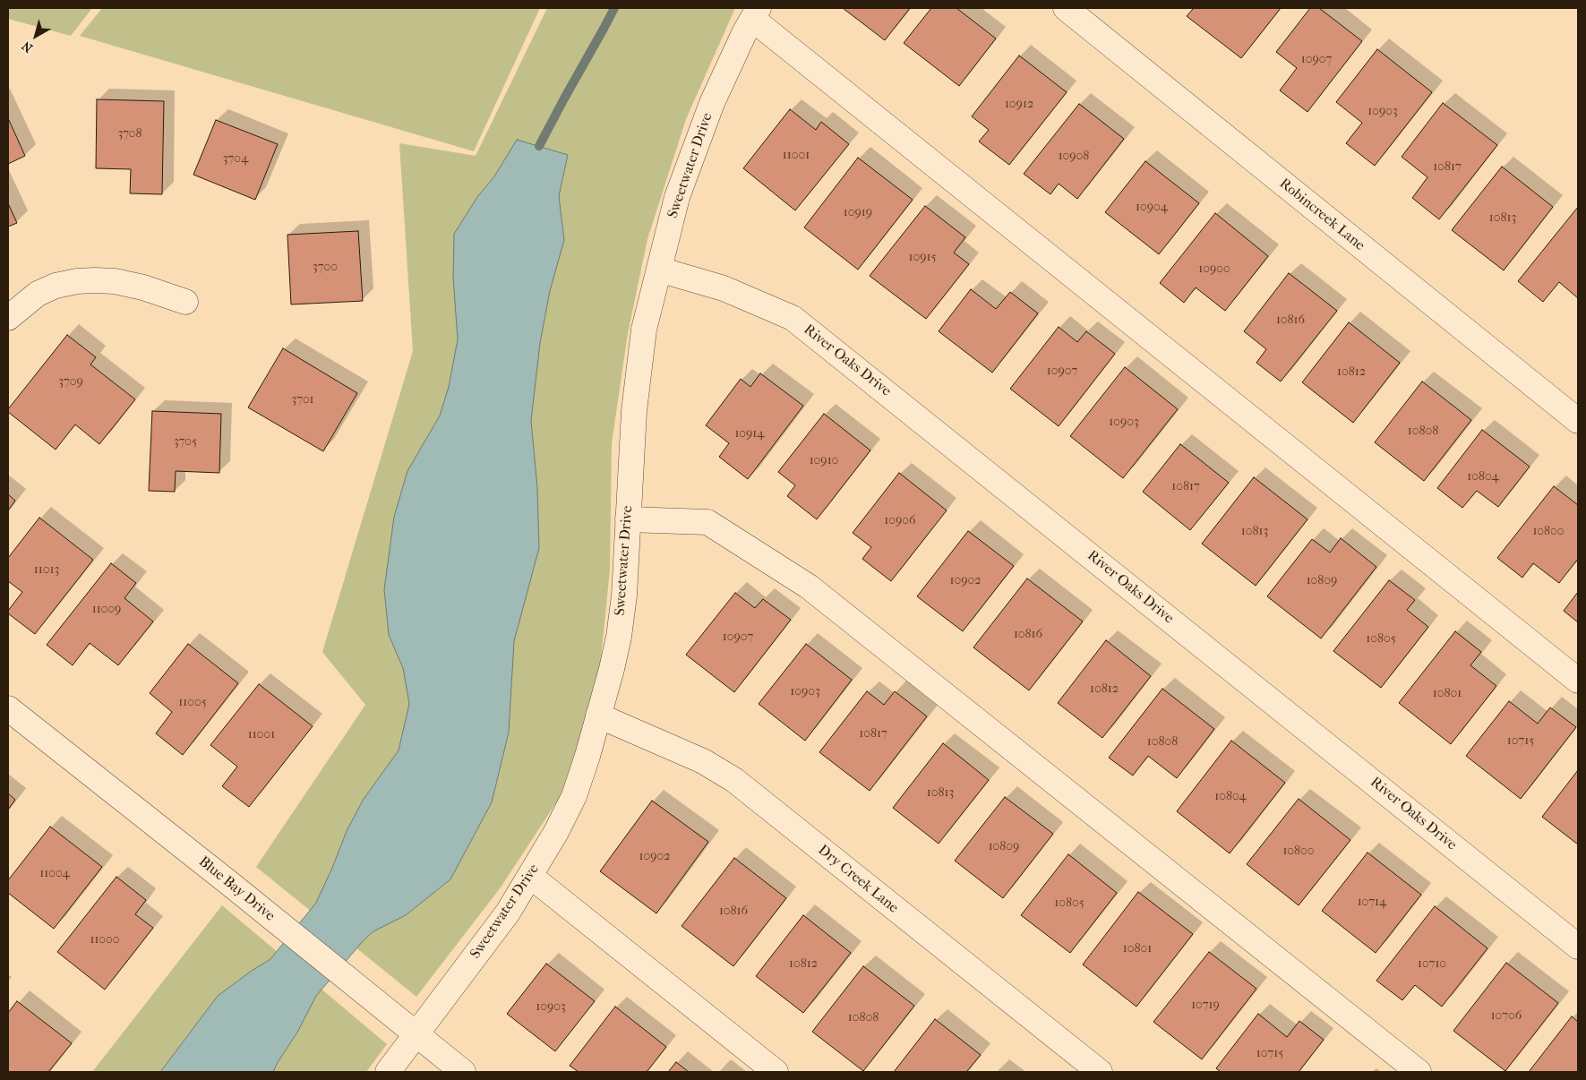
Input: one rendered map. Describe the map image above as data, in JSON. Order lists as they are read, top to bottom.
{
  "streets": {
    "street": [
      "Sweetwater Drive",
      "Robincreek Lane",
      "River Oaks Drive",
      "Dry Creek Lane",
      "Blue Bay Drive"
    ]
  },
  "crossings": [
    ["Sweetwater Drive", "River Oaks Drive"],
    ["Sweetwater Drive", "Dry Creek Lane"],
    ["Sweetwater Drive", "Blue Bay Drive"]
  ],
  "house_numbers": [
    "10907",
    "10912",
    "10903",
    "3708",
    "11001",
    "10908",
    "3704",
    "10817",
    "10904",
    "10919",
    "10813",
    "10915",
    "3700",
    "10900",
    "10816",
    "10907",
    "10812",
    "3709",
    "3701",
    "10903",
    "10808",
    "10914",
    "3705",
    "10910",
    "10804",
    "10817",
    "10906",
    "10813",
    "10800",
    "11013",
    "10902",
    "10809",
    "11009",
    "10816",
    "10907",
    "10805",
    "10812",
    "10903",
    "10801",
    "11005",
    "10817",
    "11001",
    "10715",
    "10808",
    "10813",
    "10804",
    "10809",
    "10800",
    "10902",
    "11004",
    "10714",
    "10805",
    "10816",
    "11000",
    "10801",
    "10812",
    "10710",
    "10719",
    "10903",
    "10706",
    "10808",
    "10715"
  ],
  "north": "bottom left"
}
